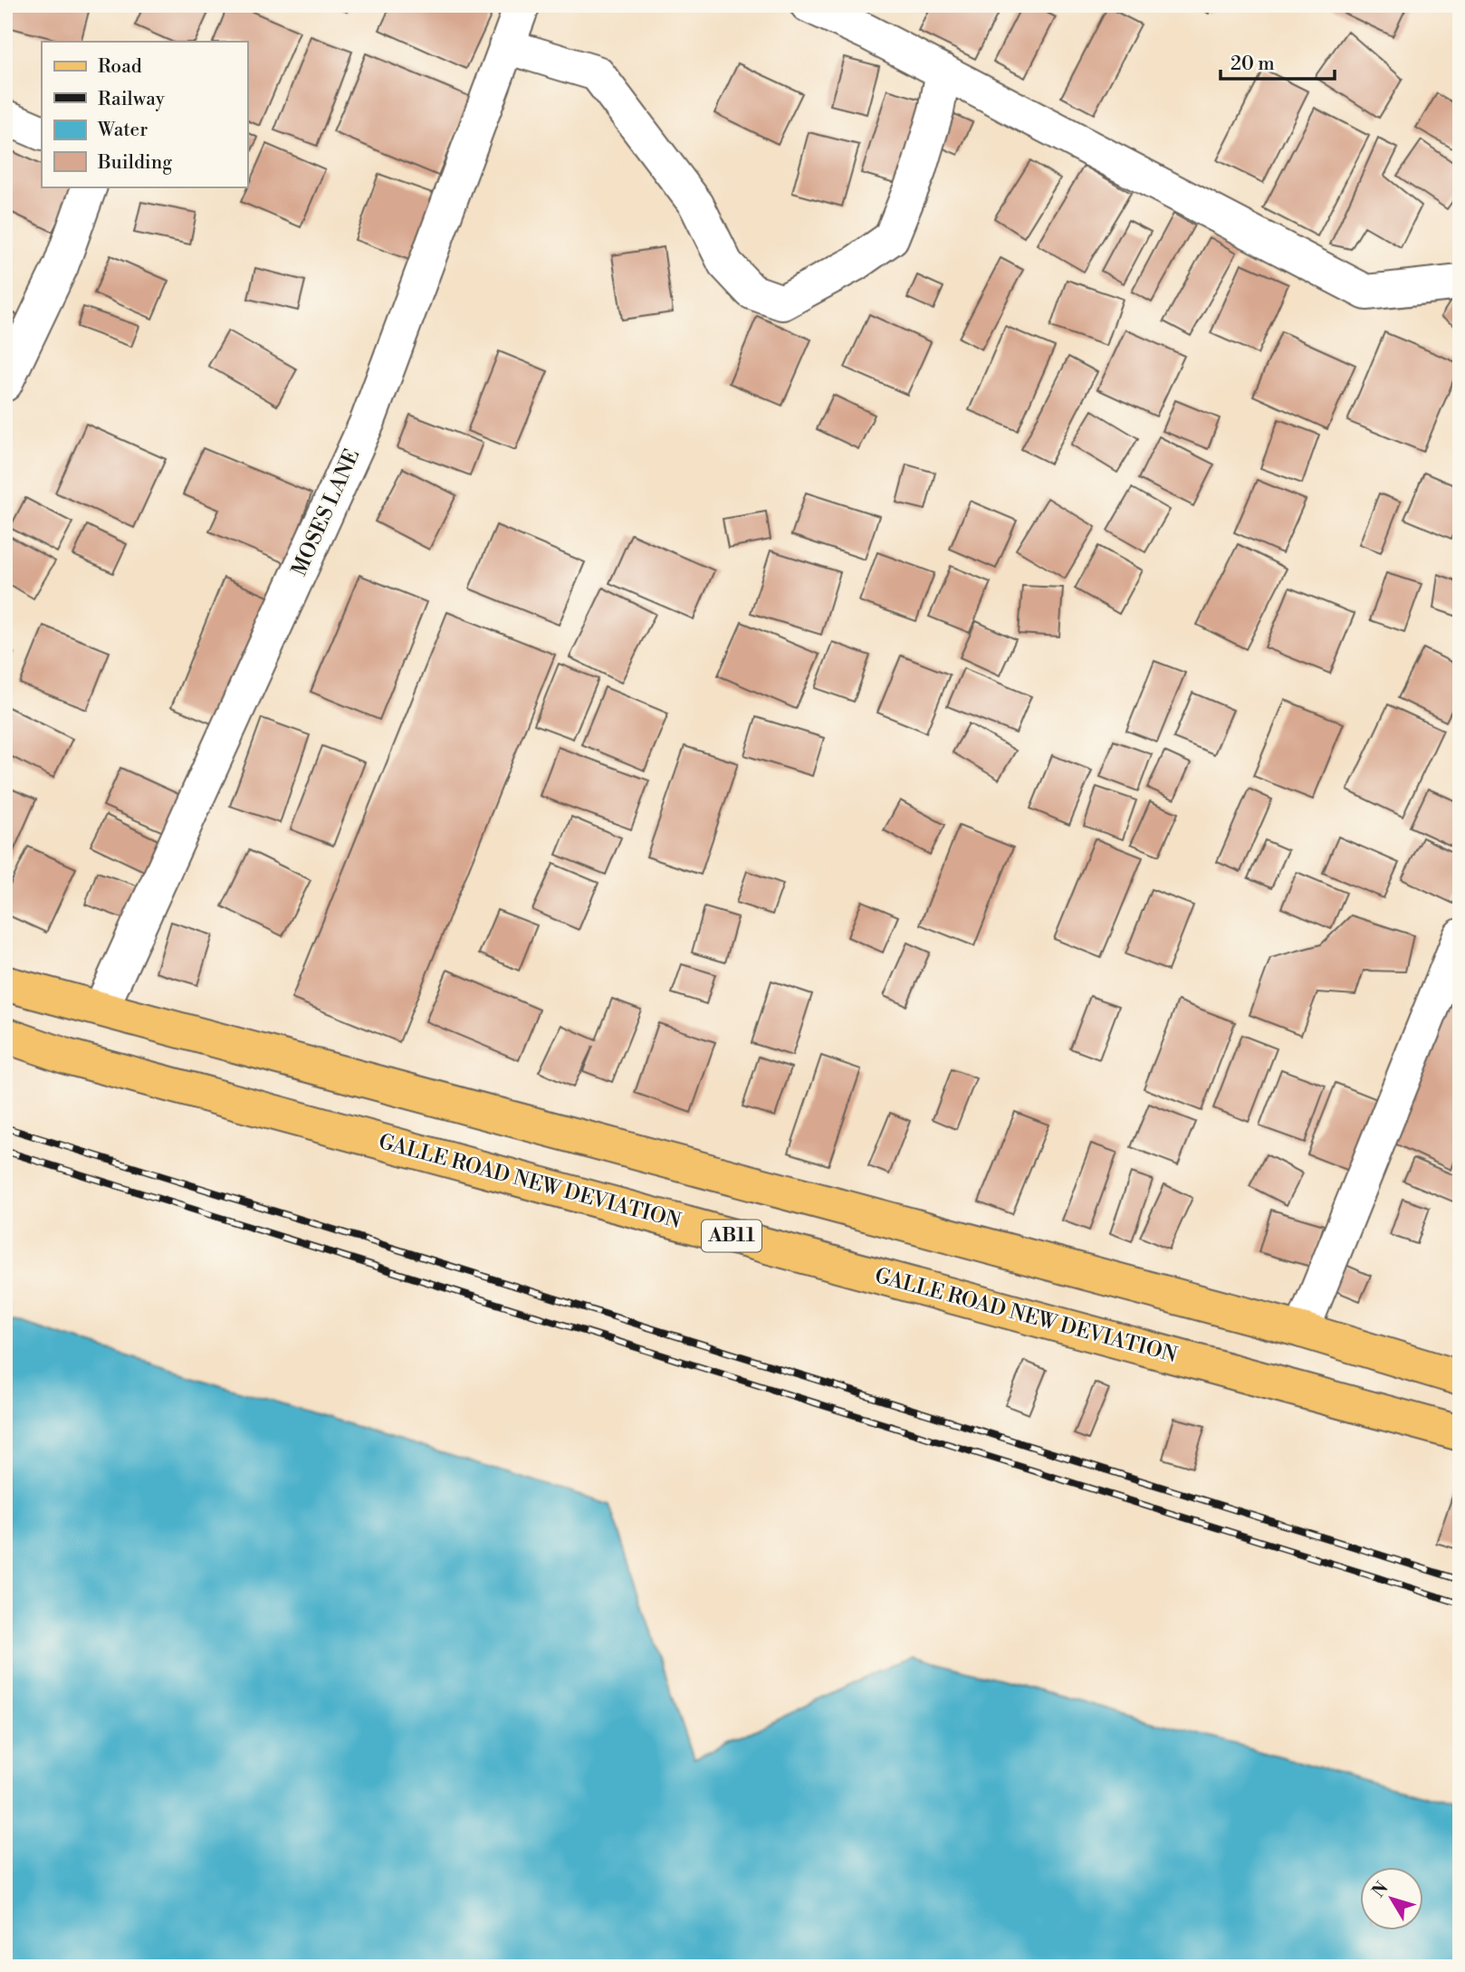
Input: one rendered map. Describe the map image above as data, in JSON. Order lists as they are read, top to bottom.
{
  "streets": {
    "main road": ["GALLE ROAD NEW DEVIATION", "AB11"],
    "street": ["MOSES LANE"]
  },
  "legend": [
    "Road",
    "Railway",
    "Water",
    "Building"
  ],
  "scale_bar": "20 m",
  "north": "top left"
}
